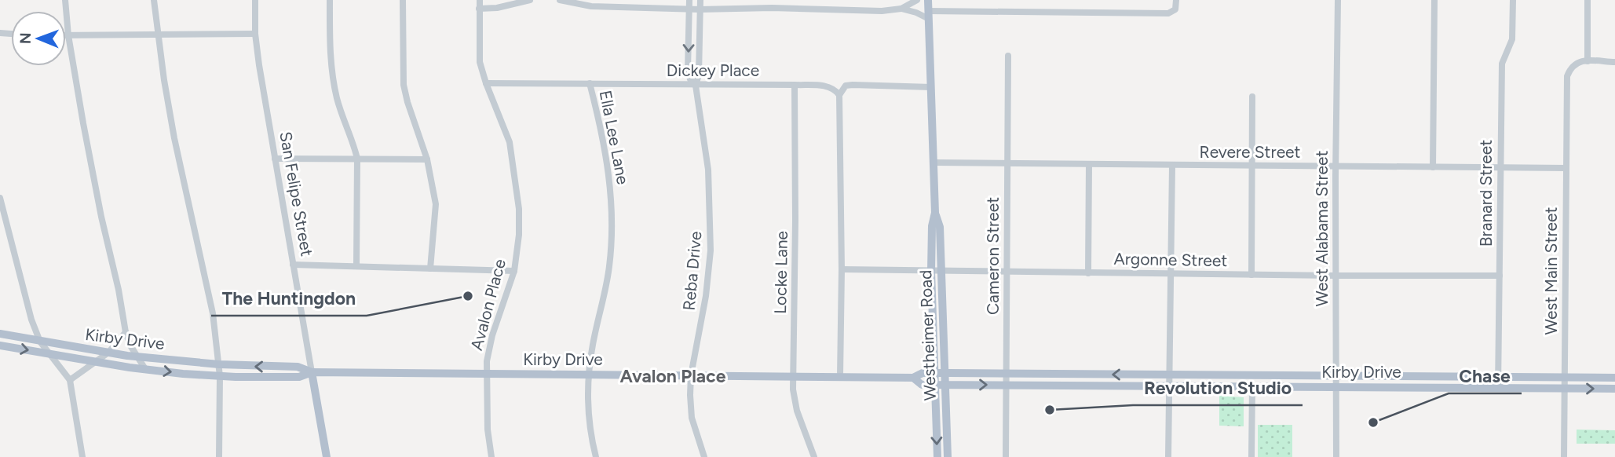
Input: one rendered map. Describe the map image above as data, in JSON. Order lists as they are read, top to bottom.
{
  "streets": {
    "main road": ["San Felipe Street", "Westheimer Road", "Kirby Drive"],
    "street": [
      "Dickey Place",
      "Ella Lee Lane",
      "Revere Street",
      "Branard Street",
      "West Alabama Street",
      "Cameron Street",
      "Argonne Street",
      "Reba Drive",
      "West Main Street",
      "Locke Lane",
      "Avalon Place"
    ]
  },
  "crossings": [
    ["Dickey Place", "Ella Lee Lane"],
    ["Dickey Place", "Reba Drive"],
    ["Dickey Place", "Locke Lane"],
    ["Dickey Place", "Avalon Place"],
    ["Ella Lee Lane", "Kirby Drive"],
    ["Revere Street", "Branard Street"],
    ["Revere Street", "West Alabama Street"],
    ["Revere Street", "Cameron Street"],
    ["Revere Street", "West Main Street"],
    ["Revere Street", "Westheimer Road"],
    ["Branard Street", "Argonne Street"],
    ["Branard Street", "Kirby Drive"],
    ["San Felipe Street", "Kirby Drive"],
    ["West Alabama Street", "Argonne Street"],
    ["West Alabama Street", "Kirby Drive"],
    ["Cameron Street", "Argonne Street"],
    ["Cameron Street", "Kirby Drive"],
    ["Argonne Street", "Westheimer Road"],
    ["Reba Drive", "Kirby Drive"],
    ["West Main Street", "Kirby Drive"],
    ["Locke Lane", "Kirby Drive"],
    ["Avalon Place", "Kirby Drive"],
    ["Westheimer Road", "Kirby Drive"]
  ],
  "districts": ["Avalon Place"],
  "places": ["The Huntingdon", "Revolution Studio", "Chase"],
  "north": "left"
}
